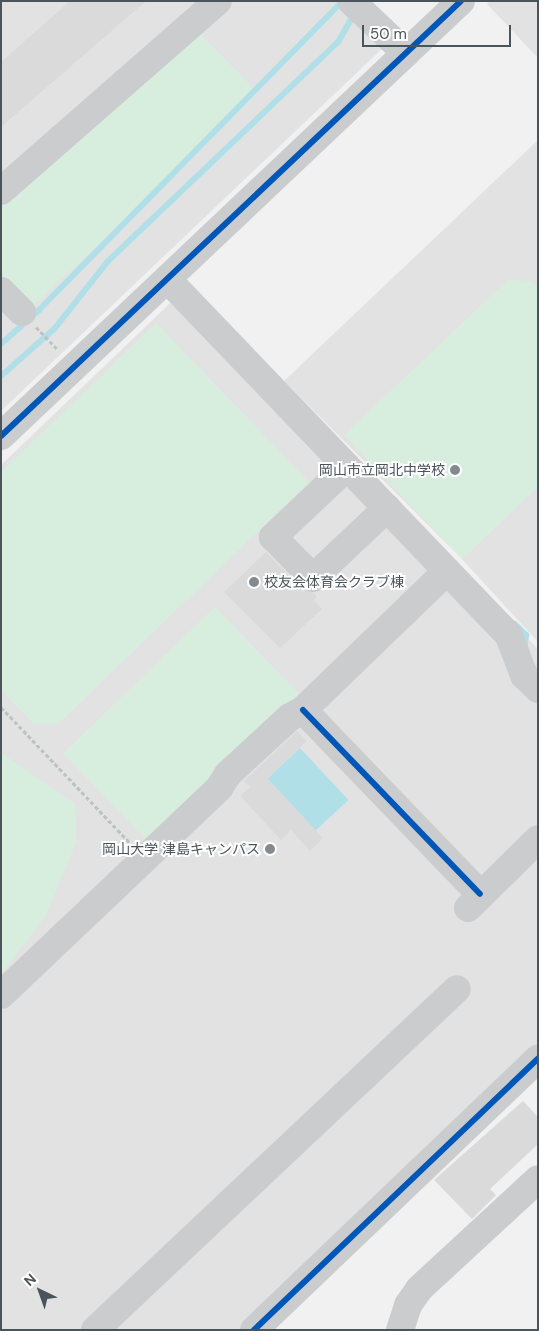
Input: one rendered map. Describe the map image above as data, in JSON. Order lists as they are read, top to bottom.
{
  "places": ["岡山市立岡北中学校", "校友会体育会クラブ棟", "岡山大学 津島キャンパス"],
  "scale_bar": "50 m",
  "north": "top left"
}
